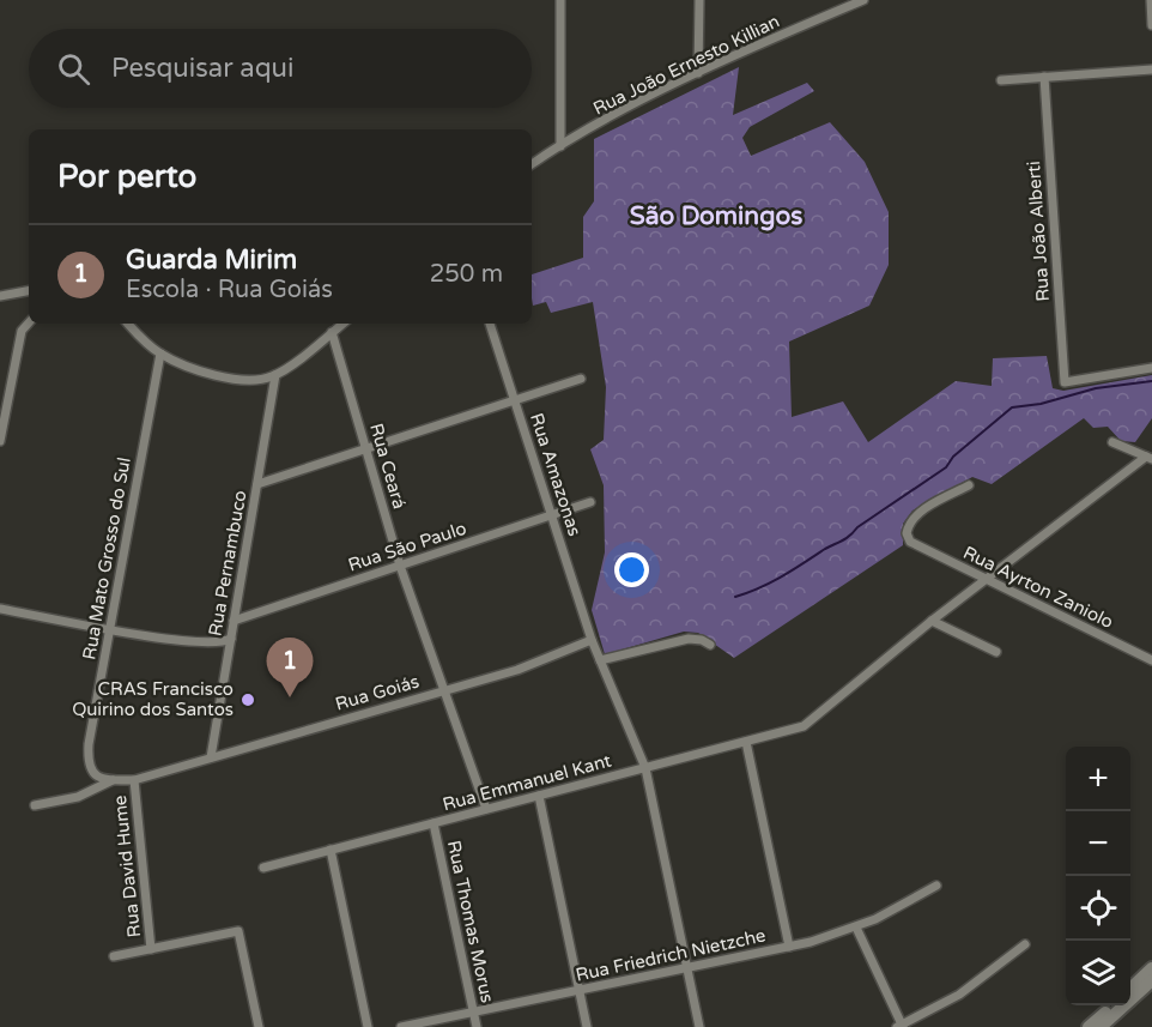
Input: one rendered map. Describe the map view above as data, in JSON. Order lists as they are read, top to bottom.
{
  "streets": {
    "street": [
      "Rua João Ernesto Killian",
      "Rua João Alberti",
      "Rua Ceará",
      "Rua Amazonas",
      "Rua São Paulo",
      "Rua Mato Grosso do Sul",
      "Rua Pernambuco",
      "Rua Ayrton Zaniolo",
      "Rua Goiás",
      "Rua Emmanuel Kant",
      "Rua David Hume",
      "Rua Thomas Morus",
      "Rua Friedrich Nietzche"
    ]
  },
  "crossings": [
    ["Rua Ceará", "Rua São Paulo"],
    ["Rua Ceará", "Rua Goiás"],
    ["Rua Ceará", "Rua Emmanuel Kant"],
    ["Rua Amazonas", "Rua São Paulo"],
    ["Rua Amazonas", "Rua Goiás"],
    ["Rua Amazonas", "Rua Emmanuel Kant"],
    ["Rua Amazonas", "Rua Friedrich Nietzche"],
    ["Rua São Paulo", "Rua Pernambuco"],
    ["Rua Mato Grosso do Sul", "Rua Goiás"],
    ["Rua Pernambuco", "Rua Goiás"],
    ["Rua Goiás", "Rua David Hume"],
    ["Rua Emmanuel Kant", "Rua Thomas Morus"],
    ["Rua Thomas Morus", "Rua Friedrich Nietzche"]
  ],
  "districts": ["São Domingos"],
  "places": ["CRAS Francisco Quirino dos Santos"],
  "page": {
    "search": "Pesquisar aqui",
    "heading": "Por perto",
    "list": [
      {
        "mark": "1",
        "name": "Guarda Mirim",
        "note": "Escola · Rua Goiás",
        "value": "250 m"
      }
    ],
    "pins": "1",
    "map_buttons": ["+", "−"]
  }
}
